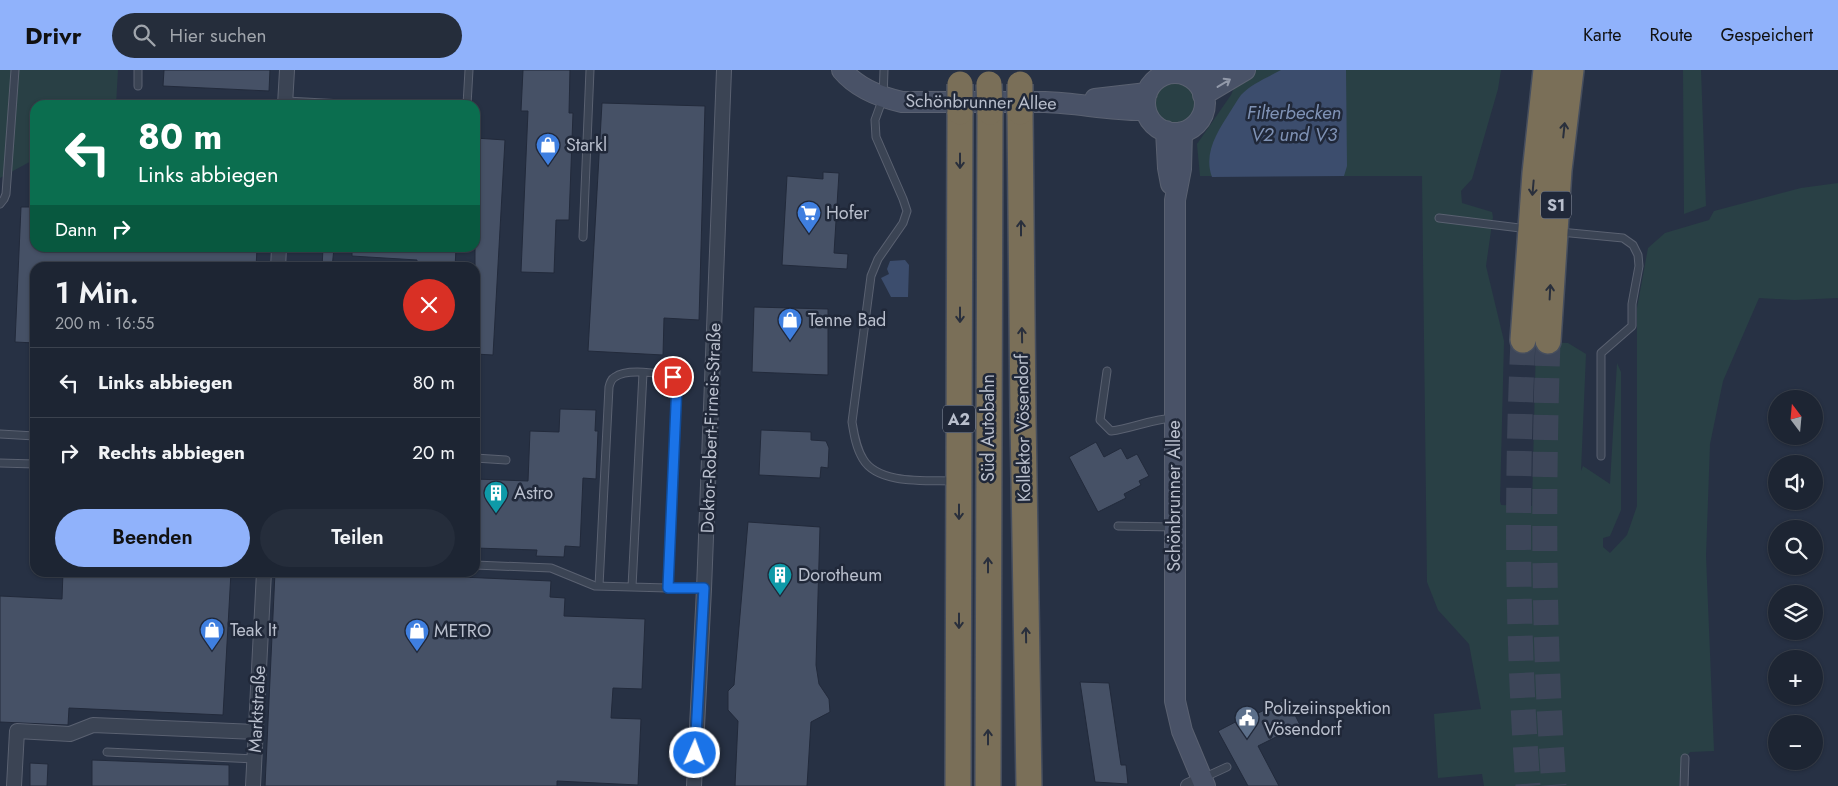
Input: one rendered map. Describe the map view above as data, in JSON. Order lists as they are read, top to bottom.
{
  "streets": {
    "highway": [
      "S1",
      "A2",
      "Süd Autobahn",
      "Kollektor Vösendorf"
    ],
    "main road": ["Schönbrunner Allee"],
    "street": ["Doktor-Robert-Firneis-Straße", "Marktstraße"]
  },
  "one_way": ["Kollektor Vösendorf"],
  "water": ["Filterbecken V2 und V3"],
  "places": {
    "shop": [
      "Starkl",
      "Tenne Bad",
      "Teak It",
      "METRO"
    ],
    "supermarket": ["Hofer"],
    "building": ["Astro", "Dorotheum"],
    "public building": ["Polizeiinspektion Vösendorf"]
  },
  "north": "top",
  "page": {
    "header": "Drivr",
    "search": "Hier suchen",
    "nav": ["Karte", "Route", "Gespeichert"],
    "turn": ["80 m", "Links abbiegen"],
    "then": "Dann",
    "heading": ["1 Min.", "200 m · 16:55"],
    "list": [
      {
        "name": "Links abbiegen",
        "value": "80 m"
      },
      {
        "name": "Rechts abbiegen",
        "value": "20 m"
      }
    ],
    "map_buttons": ["+", "−"],
    "buttons": ["Beenden", "Teilen"]
  }
}
